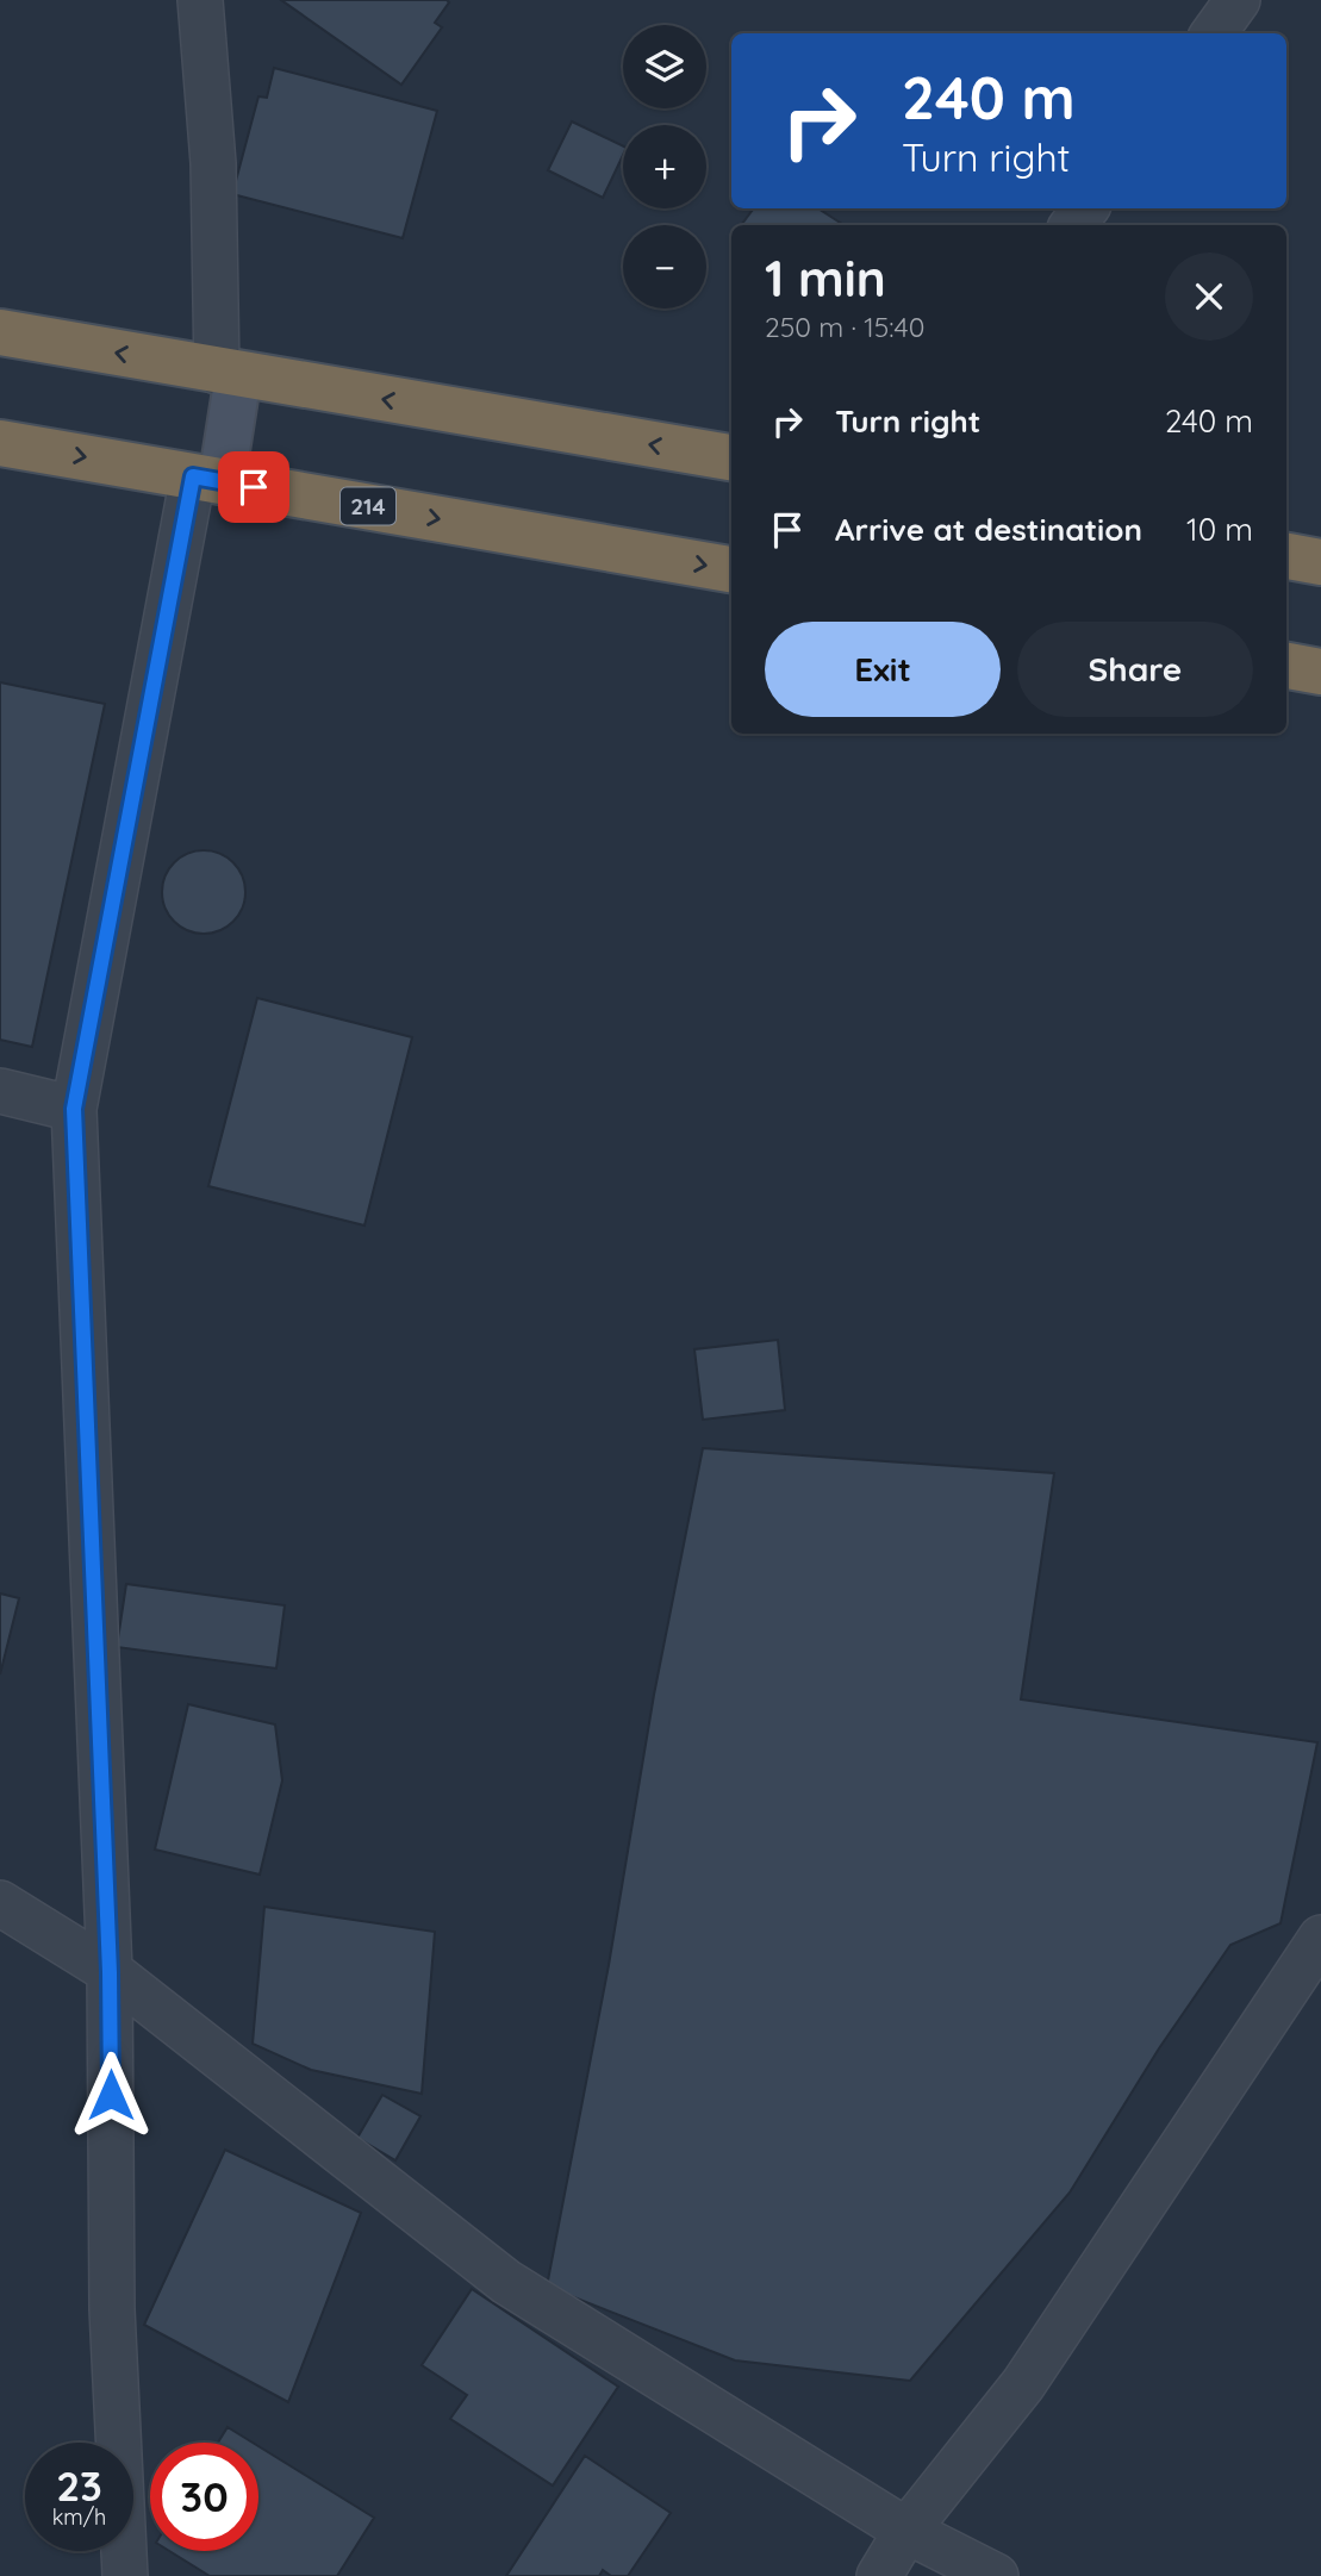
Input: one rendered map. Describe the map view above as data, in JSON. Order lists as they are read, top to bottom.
{
  "streets": {
    "highway": ["214"]
  },
  "page": {
    "map_buttons": ["+", "−"],
    "turn": ["240 m", "Turn right"],
    "heading": ["1 min", "250 m · 15:40"],
    "list": [
      {
        "name": "Turn right",
        "value": "240 m"
      },
      {
        "name": "Arrive at destination",
        "value": "10 m"
      }
    ],
    "buttons": ["Exit", "Share"],
    "speed": "23 km/h",
    "limit": "30"
  }
}
